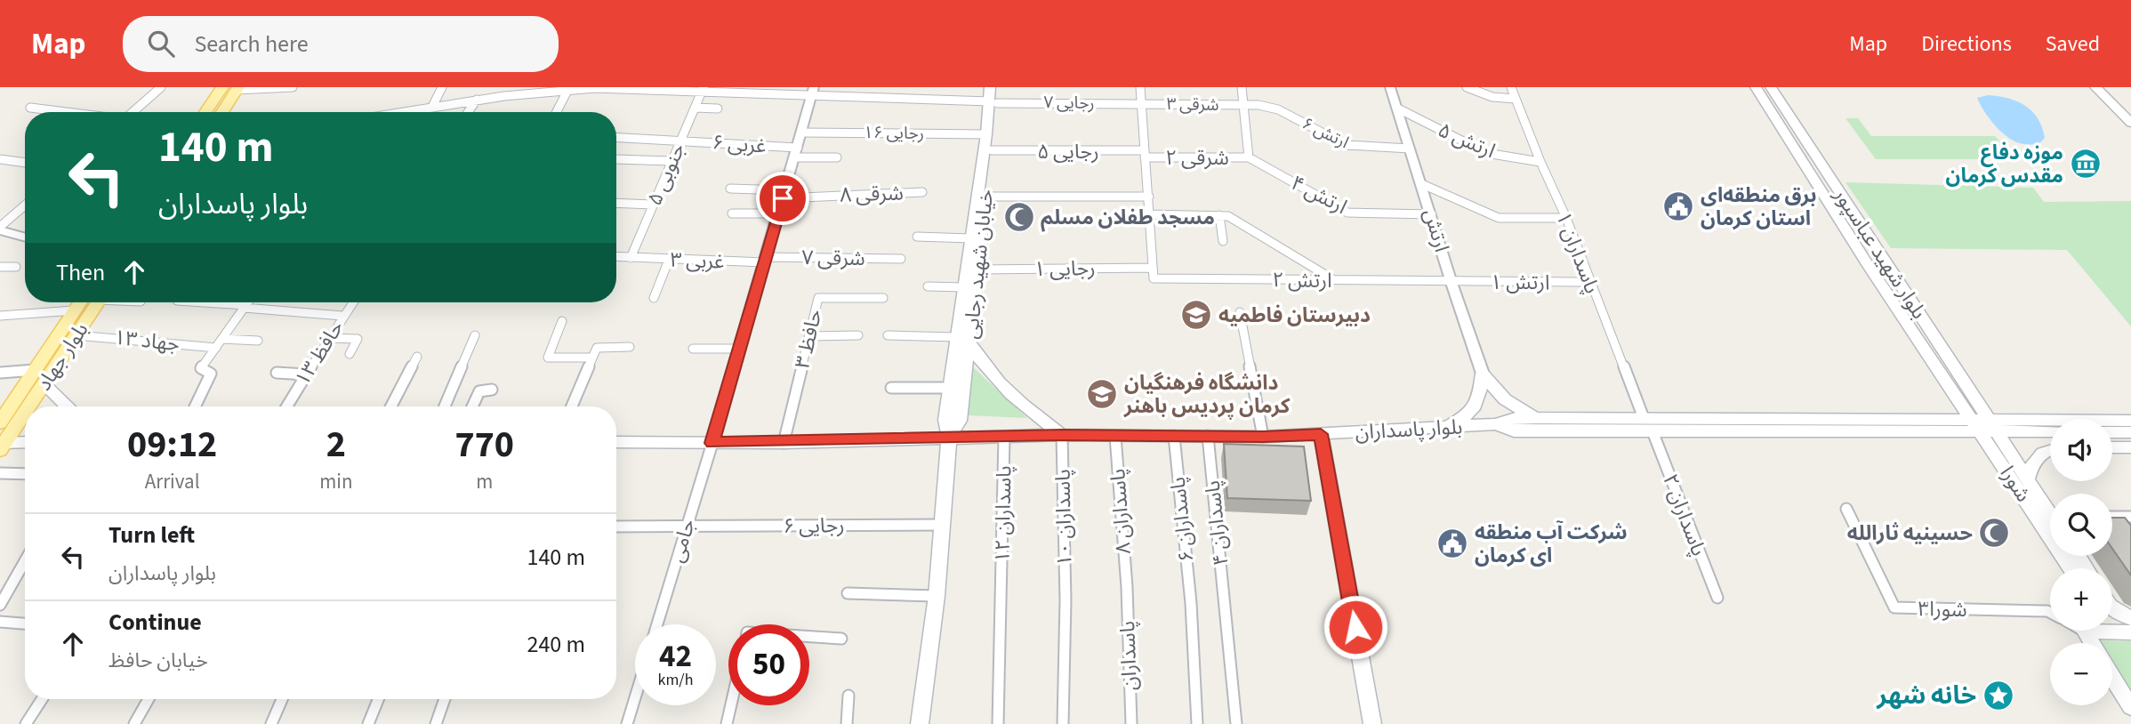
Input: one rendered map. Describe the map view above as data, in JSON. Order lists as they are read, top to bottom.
{
  "streets": {
    "main road": [
      "بلوار شهید عباسپور",
      "خیابان شهید رجایی",
      "بلوار جهاد",
      "بلوار پاسداران",
      "شورا"
    ],
    "street": [
      "رجایی ۷",
      "شرقی ۳",
      "رجایی ۱۶",
      "ارتش ۶",
      "ارتش ۵",
      "غربی ۶",
      "رجایی ۵",
      "شرقی ۲",
      "جنوبی ۵",
      "شرقی ۸",
      "ارتش ۴",
      "ارتش",
      "پاسداران ۱",
      "شرقی ۷",
      "غربی ۳",
      "رجایی ۱",
      "ارتش ۲",
      "ارتش ۱",
      "حافظ ۳",
      "جهاد ۱۳",
      "حافظ ۱۳",
      "پاسداران ۸",
      "پاسداران ۱۲",
      "پاسداران ۲",
      "پاسداران ۱۰",
      "پاسداران ۶",
      "پاسداران ۴",
      "رجایی ۶",
      "جامی",
      "شورا۳",
      "پاسداران"
    ]
  },
  "crossings": [
    ["رجایی ۷", "شرقی ۳"],
    ["رجایی ۷", "جنوبی ۵"],
    ["رجایی ۷", "خیابان شهید رجایی"],
    ["شرقی ۳", "ارتش ۶"],
    ["رجایی ۱۶", "خیابان شهید رجایی"],
    ["ارتش ۶", "ارتش"],
    ["ارتش ۵", "ارتش"],
    ["ارتش ۵", "پاسداران ۱"],
    ["غربی ۶", "جنوبی ۵"],
    ["رجایی ۵", "شرقی ۲"],
    ["رجایی ۵", "خیابان شهید رجایی"],
    ["شرقی ۲", "ارتش ۴"],
    ["جنوبی ۵", "غربی ۳"],
    ["ارتش ۴", "ارتش"],
    ["ارتش", "ارتش ۲"],
    ["ارتش", "ارتش ۱"],
    ["پاسداران ۱", "ارتش ۱"],
    ["پاسداران ۱", "بلوار پاسداران"],
    ["بلوار شهید عباسپور", "بلوار پاسداران"],
    ["بلوار شهید عباسپور", "شورا"],
    ["شرقی ۷", "غربی ۳"],
    ["خیابان شهید رجایی", "رجایی ۱"],
    ["خیابان شهید رجایی", "بلوار پاسداران"],
    ["خیابان شهید رجایی", "رجایی ۶"],
    ["رجایی ۱", "ارتش ۲"],
    ["ارتش ۲", "ارتش ۱"],
    ["حافظ ۳", "بلوار پاسداران"],
    ["جهاد ۱۳", "بلوار جهاد"],
    ["بلوار پاسداران", "شورا"],
    ["بلوار پاسداران", "پاسداران ۸"],
    ["بلوار پاسداران", "پاسداران ۱۲"],
    ["بلوار پاسداران", "پاسداران ۲"],
    ["بلوار پاسداران", "پاسداران ۱۰"],
    ["بلوار پاسداران", "پاسداران ۶"],
    ["بلوار پاسداران", "پاسداران ۴"],
    ["بلوار پاسداران", "جامی"],
    ["پاسداران ۸", "پاسداران"],
    ["رجایی ۶", "جامی"]
  ],
  "places": {
    "museum": ["موزه دفاع مقدس کرمان"],
    "public building": ["برق منطقه‌ای استان کرمان", "شرکت آب منطقه ای کرمان"],
    "mosque": ["مسجد طفلان مسلم", "حسینیه ثارالله"],
    "school or university": ["دبیرستان فاطمیه", "دانشگاه فرهنگیان کرمان پردیس باهنر"],
    "place": ["خانه شهر"]
  },
  "page": {
    "header": "Map",
    "search": "Search here",
    "nav": ["Map", "Directions", "Saved"],
    "turn": ["140 m", "بلوار پاسداران"],
    "then": "Then",
    "eta": [
      "09:12",
      "Arrival",
      "2",
      "min",
      "770",
      "m"
    ],
    "map_buttons": ["+", "−"],
    "list": [
      {
        "name": "Turn left",
        "note": "بلوار پاسداران",
        "value": "140 m"
      },
      {
        "name": "Continue",
        "note": "خیابان حافظ",
        "value": "240 m"
      }
    ],
    "speed": "42 km/h",
    "limit": "50"
  }
}
